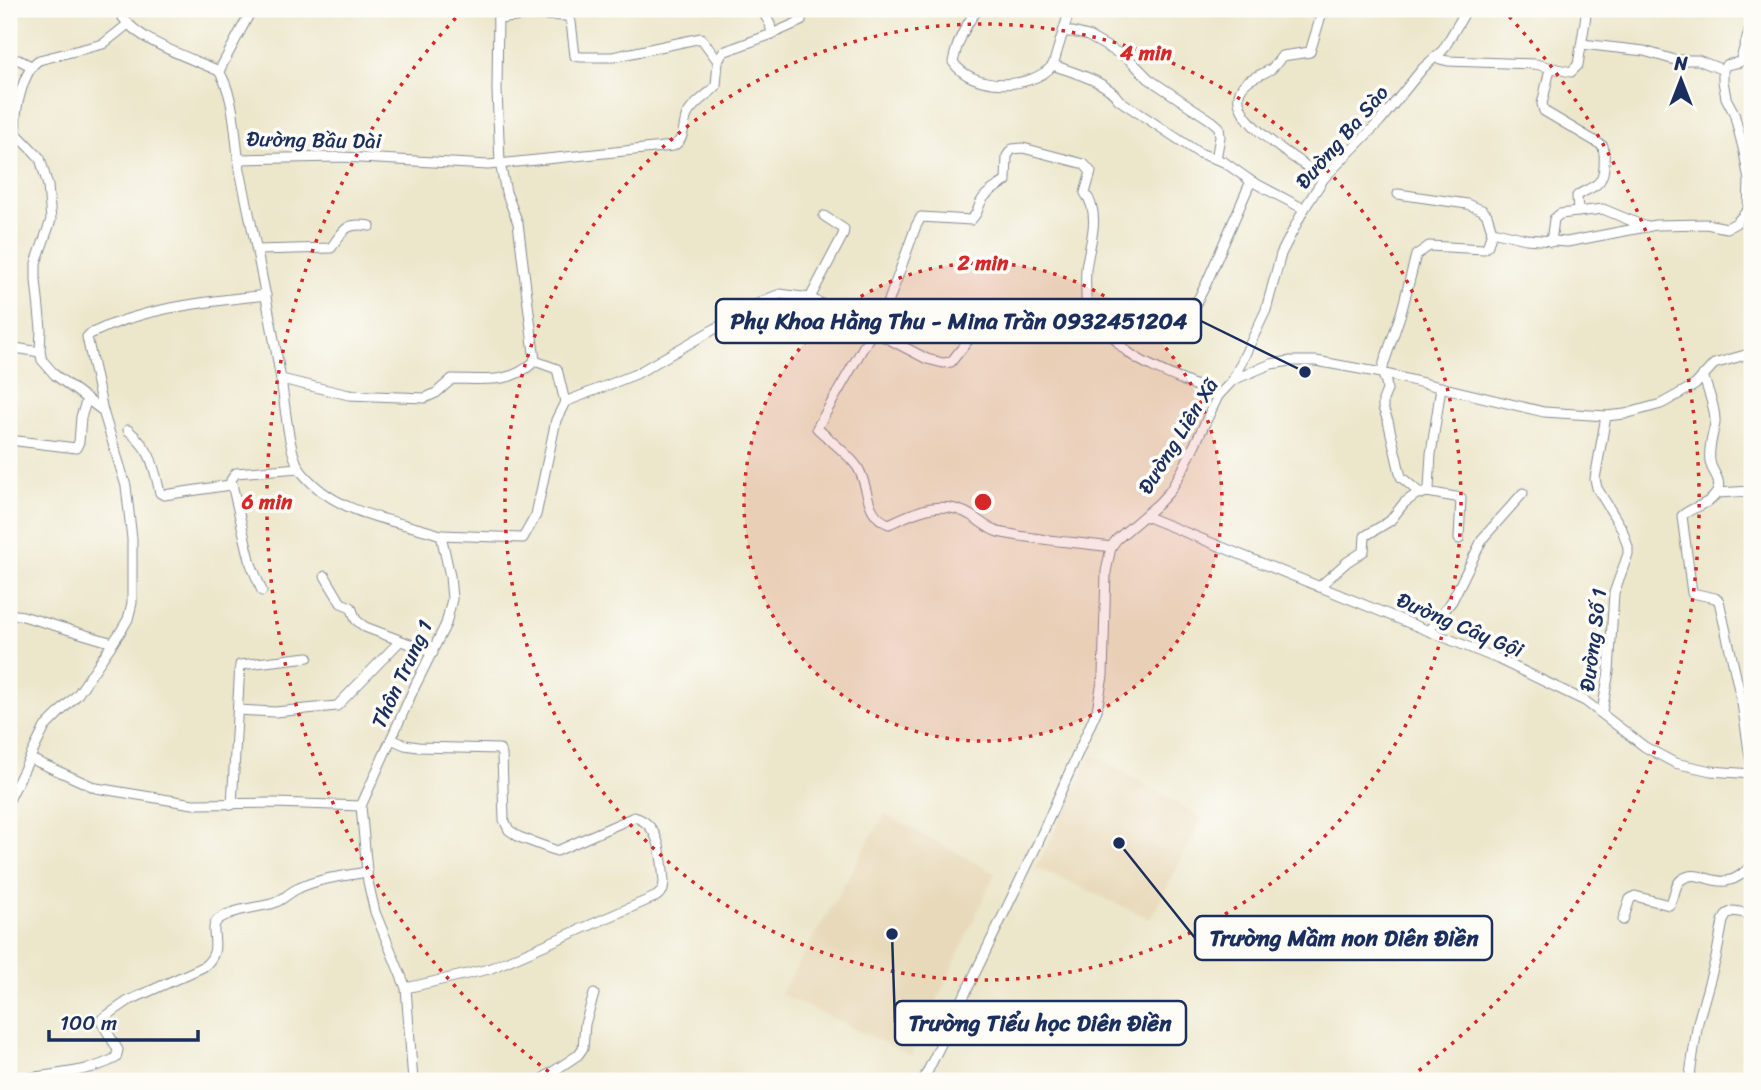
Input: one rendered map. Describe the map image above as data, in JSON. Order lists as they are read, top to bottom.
{
  "streets": {
    "street": [
      "Đường Ba Sào",
      "Đường Bầu Dài",
      "Đường Liên Xã",
      "Đường Cây Gội",
      "Đường Số 1",
      "Thôn Trung 1"
    ]
  },
  "crossings": [
    ["Đường Ba Sào", "Đường Liên Xã"],
    ["Đường Liên Xã", "Đường Cây Gội"],
    ["Đường Liên Xã", "Đường Số 1"],
    ["Đường Cây Gội", "Đường Số 1"]
  ],
  "places": ["Phụ Khoa Hằng Thu - Mina Trần 0932451204", "Trường Mầm non Diên Điền", "Trường Tiểu học Diên Điền"],
  "scale_bar": "100 m",
  "north": "top",
  "rings": ["4 min", "2 min", "6 min"]
}
